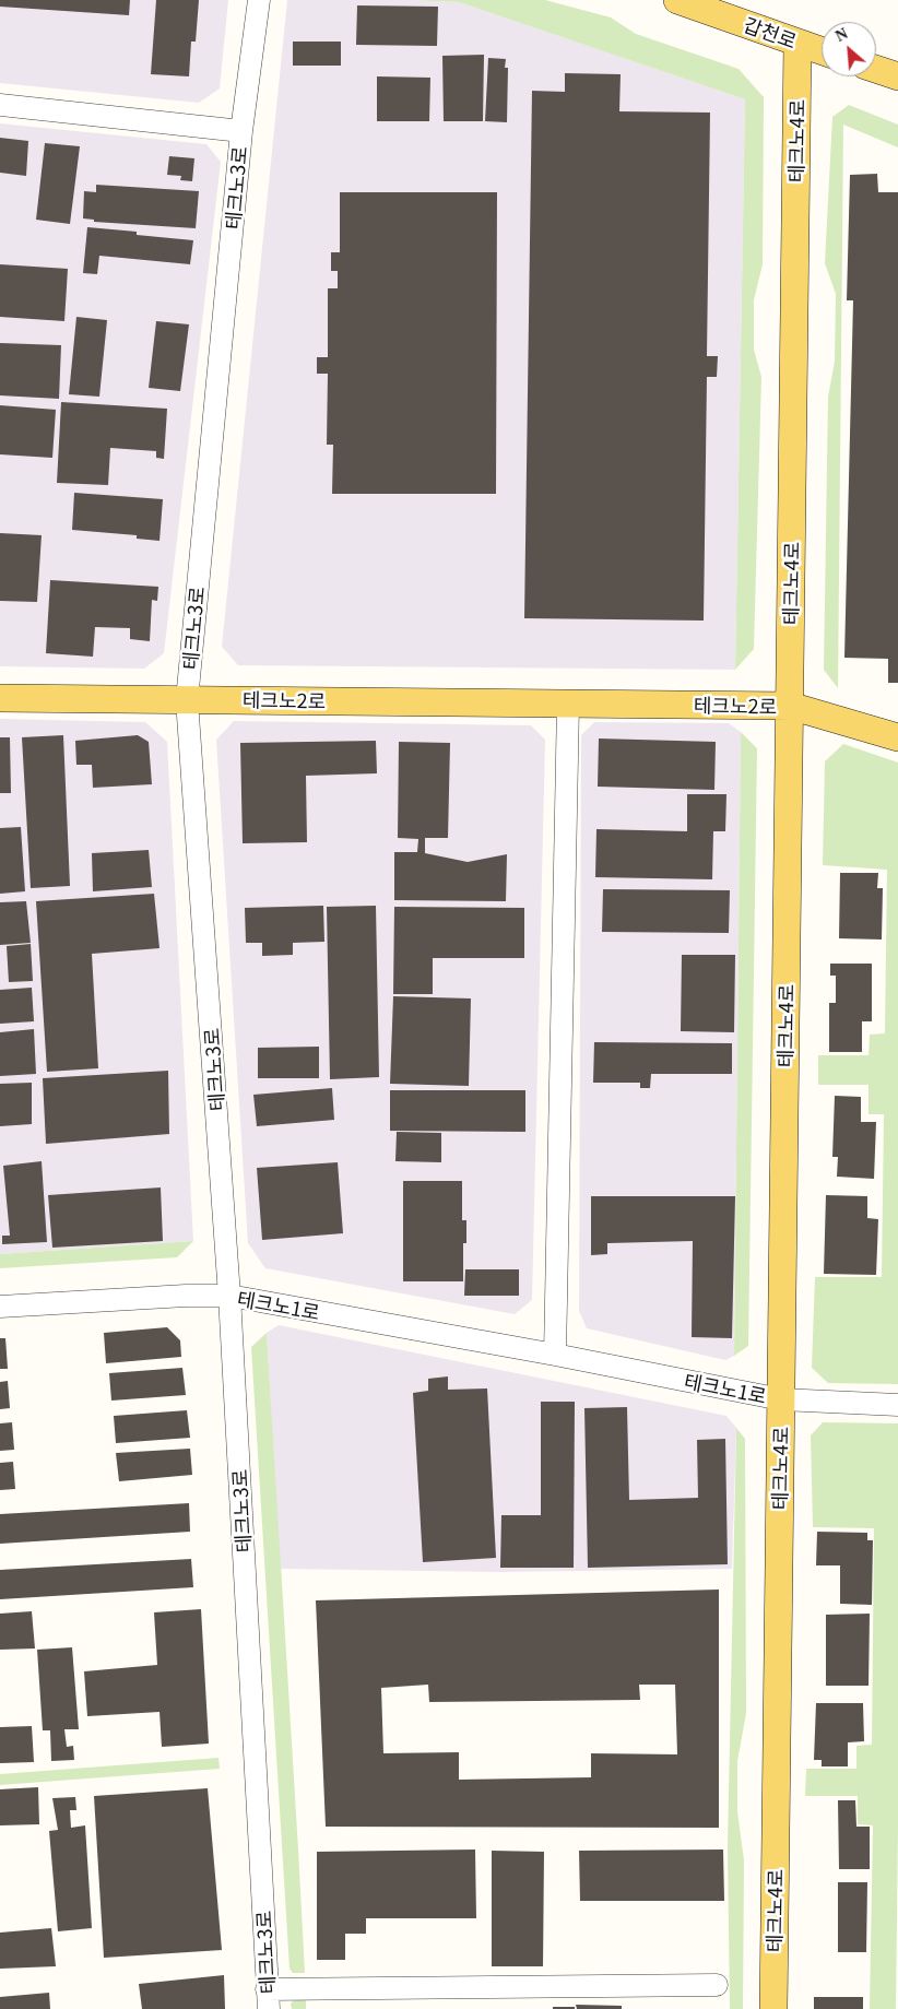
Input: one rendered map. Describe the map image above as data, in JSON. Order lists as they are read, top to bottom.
{
  "streets": {
    "main road": ["갑천로", "테크노4로", "테크노2로"],
    "street": ["테크노3로", "테크노1로"]
  },
  "crossings": [
    ["갑천로", "테크노4로"],
    ["테크노4로", "테크노2로"],
    ["테크노4로", "테크노1로"],
    ["테크노3로", "테크노2로"],
    ["테크노3로", "테크노1로"]
  ],
  "north": "top left"
}
